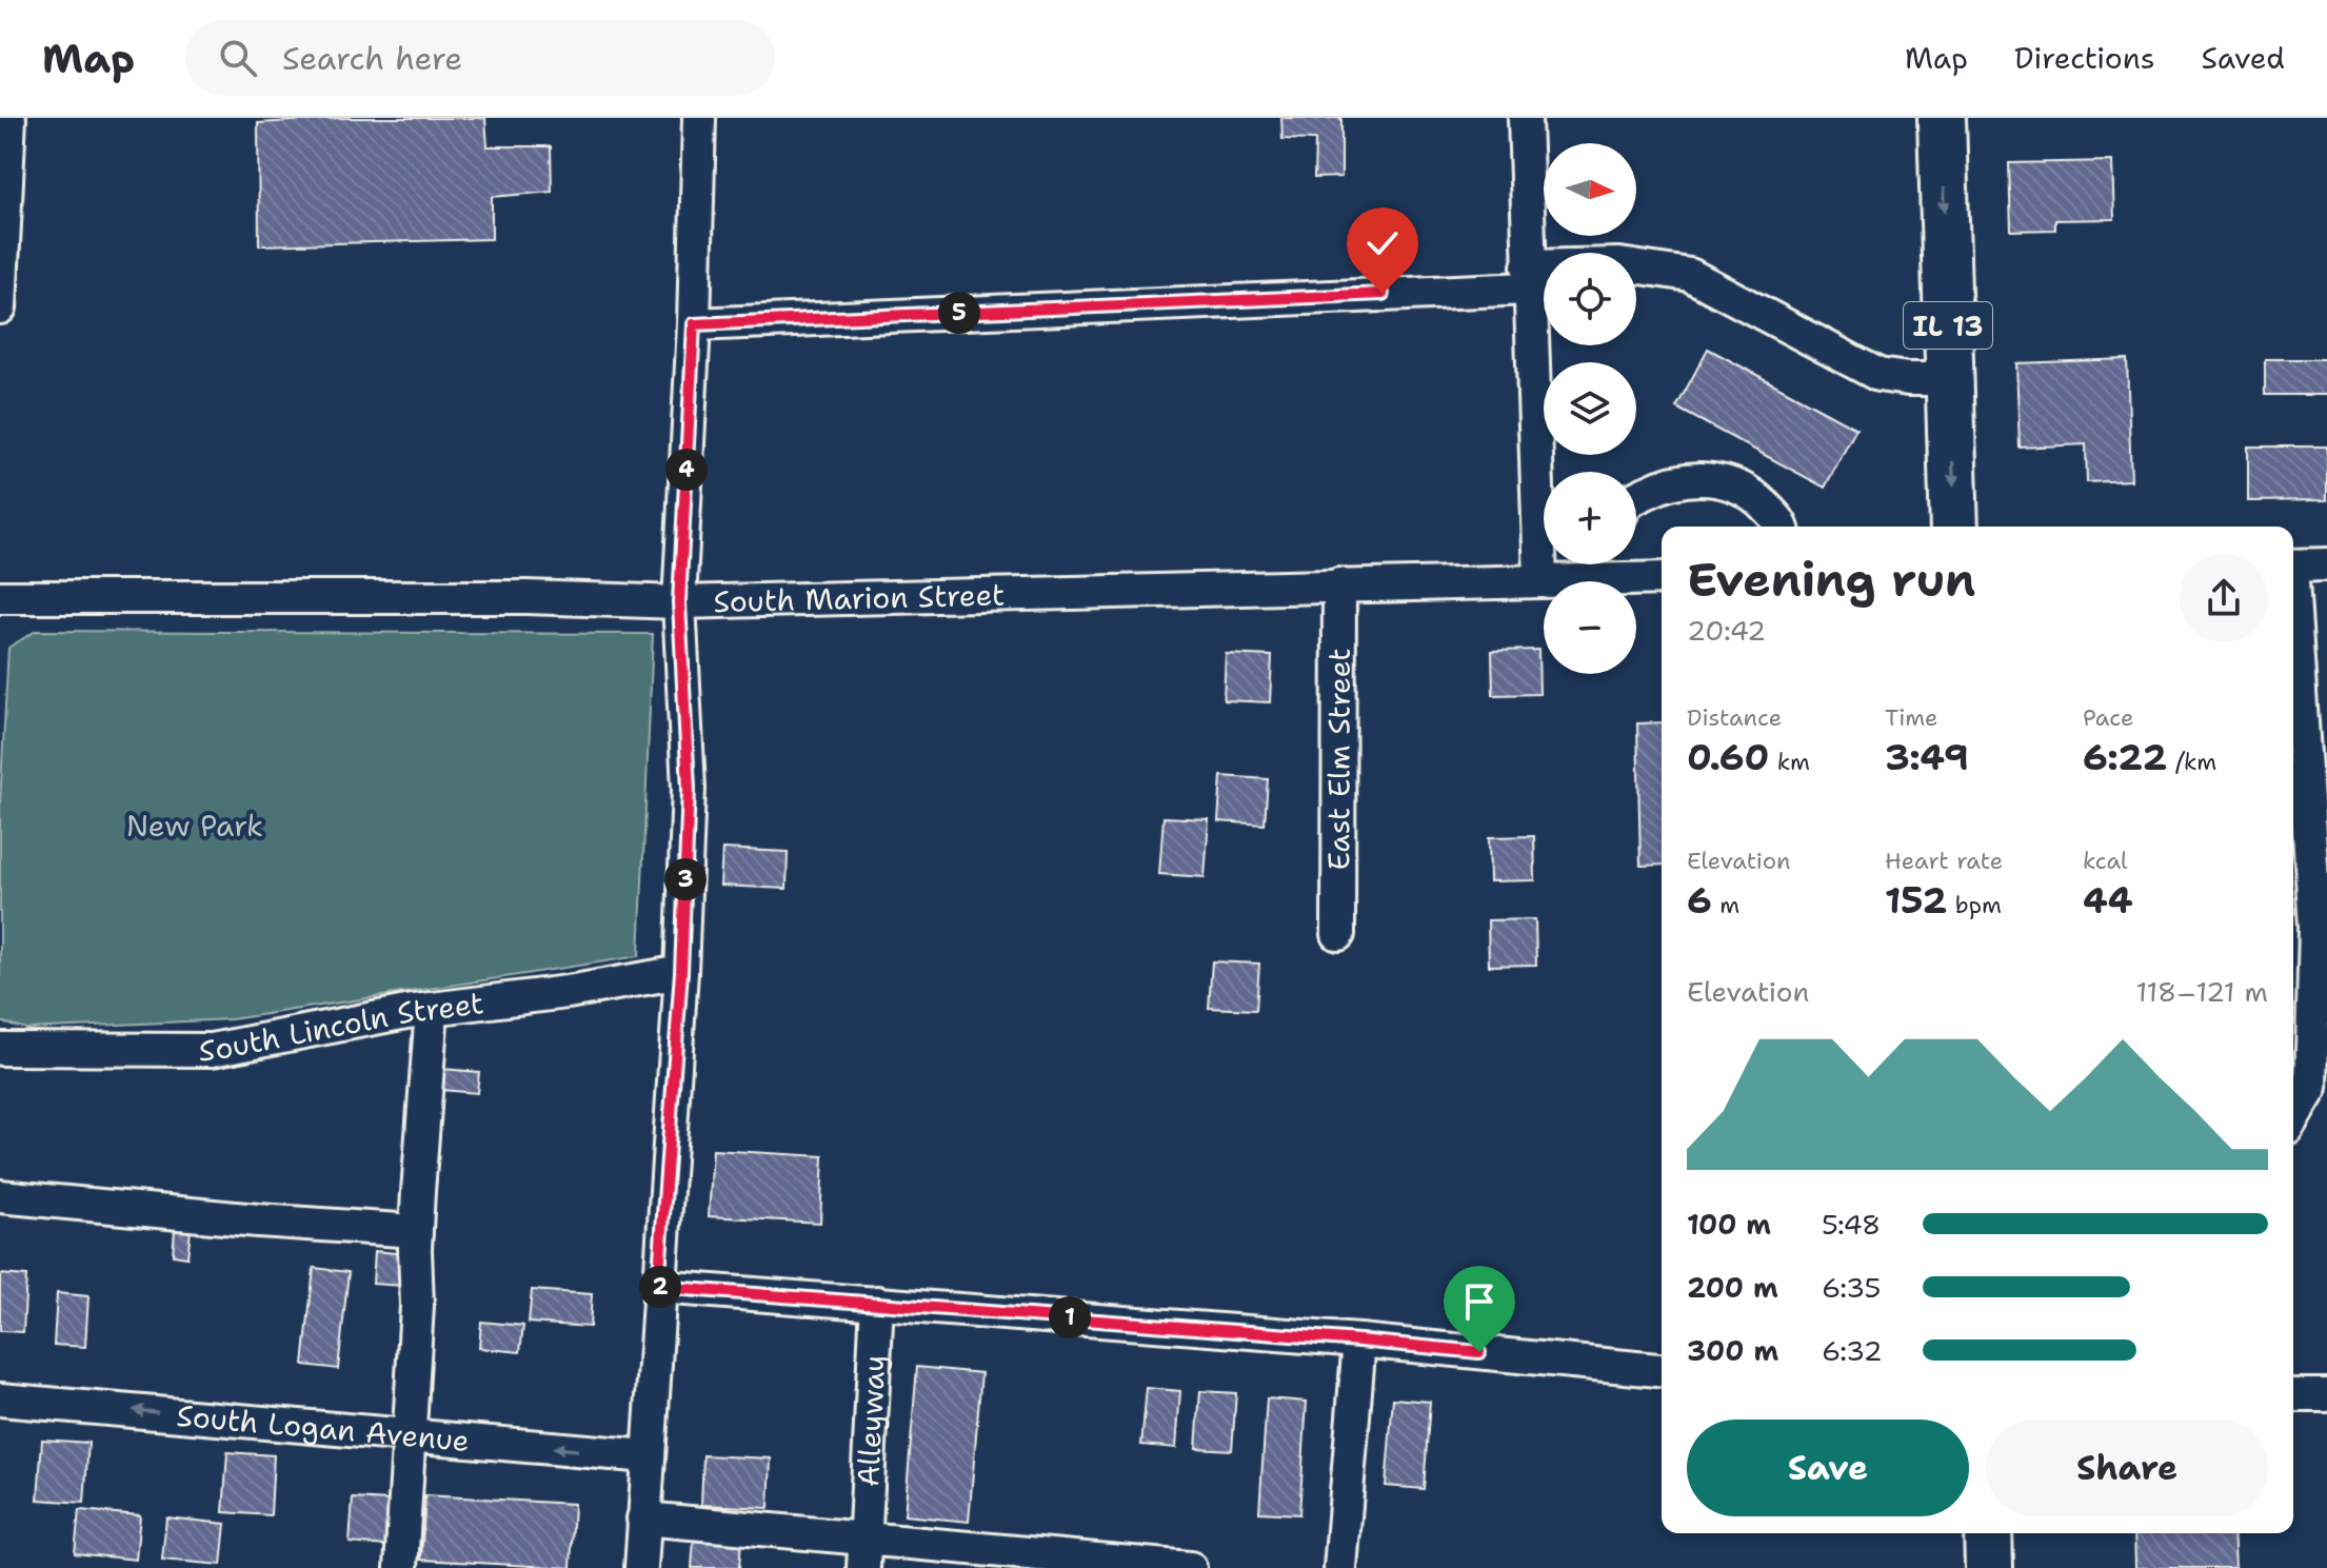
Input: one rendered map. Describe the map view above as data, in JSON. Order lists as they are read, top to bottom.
{
  "streets": {
    "highway": ["IL 13"],
    "street": [
      "South Marion Street",
      "East Elm Street",
      "South Lincoln Street",
      "Alleyway",
      "South Logan Avenue"
    ]
  },
  "crossings": [
    ["South Marion Street", "East Elm Street"]
  ],
  "parks": ["New Park"],
  "north": "right",
  "page": {
    "header": "Map",
    "search": "Search here",
    "nav": ["Map", "Directions", "Saved"],
    "map_buttons": ["+", "−"],
    "pins": [
      "5",
      "4",
      "3",
      "2",
      "1"
    ],
    "heading": ["Evening run", "20:42"],
    "stats": [
      ["Distance", "0.60 km"],
      ["Time", "3:49"],
      ["Pace", "6:22 /km"],
      ["Elevation", "6 m"],
      ["Heart rate", "152 bpm"],
      ["kcal", "44"]
    ],
    "chart": ["Elevation", "118–121 m"],
    "list": [
      {
        "name": "100 m",
        "note": "5:48"
      },
      {
        "name": "200 m",
        "note": "6:35"
      },
      {
        "name": "300 m",
        "note": "6:32"
      }
    ],
    "buttons": ["Save", "Share"]
  }
}
